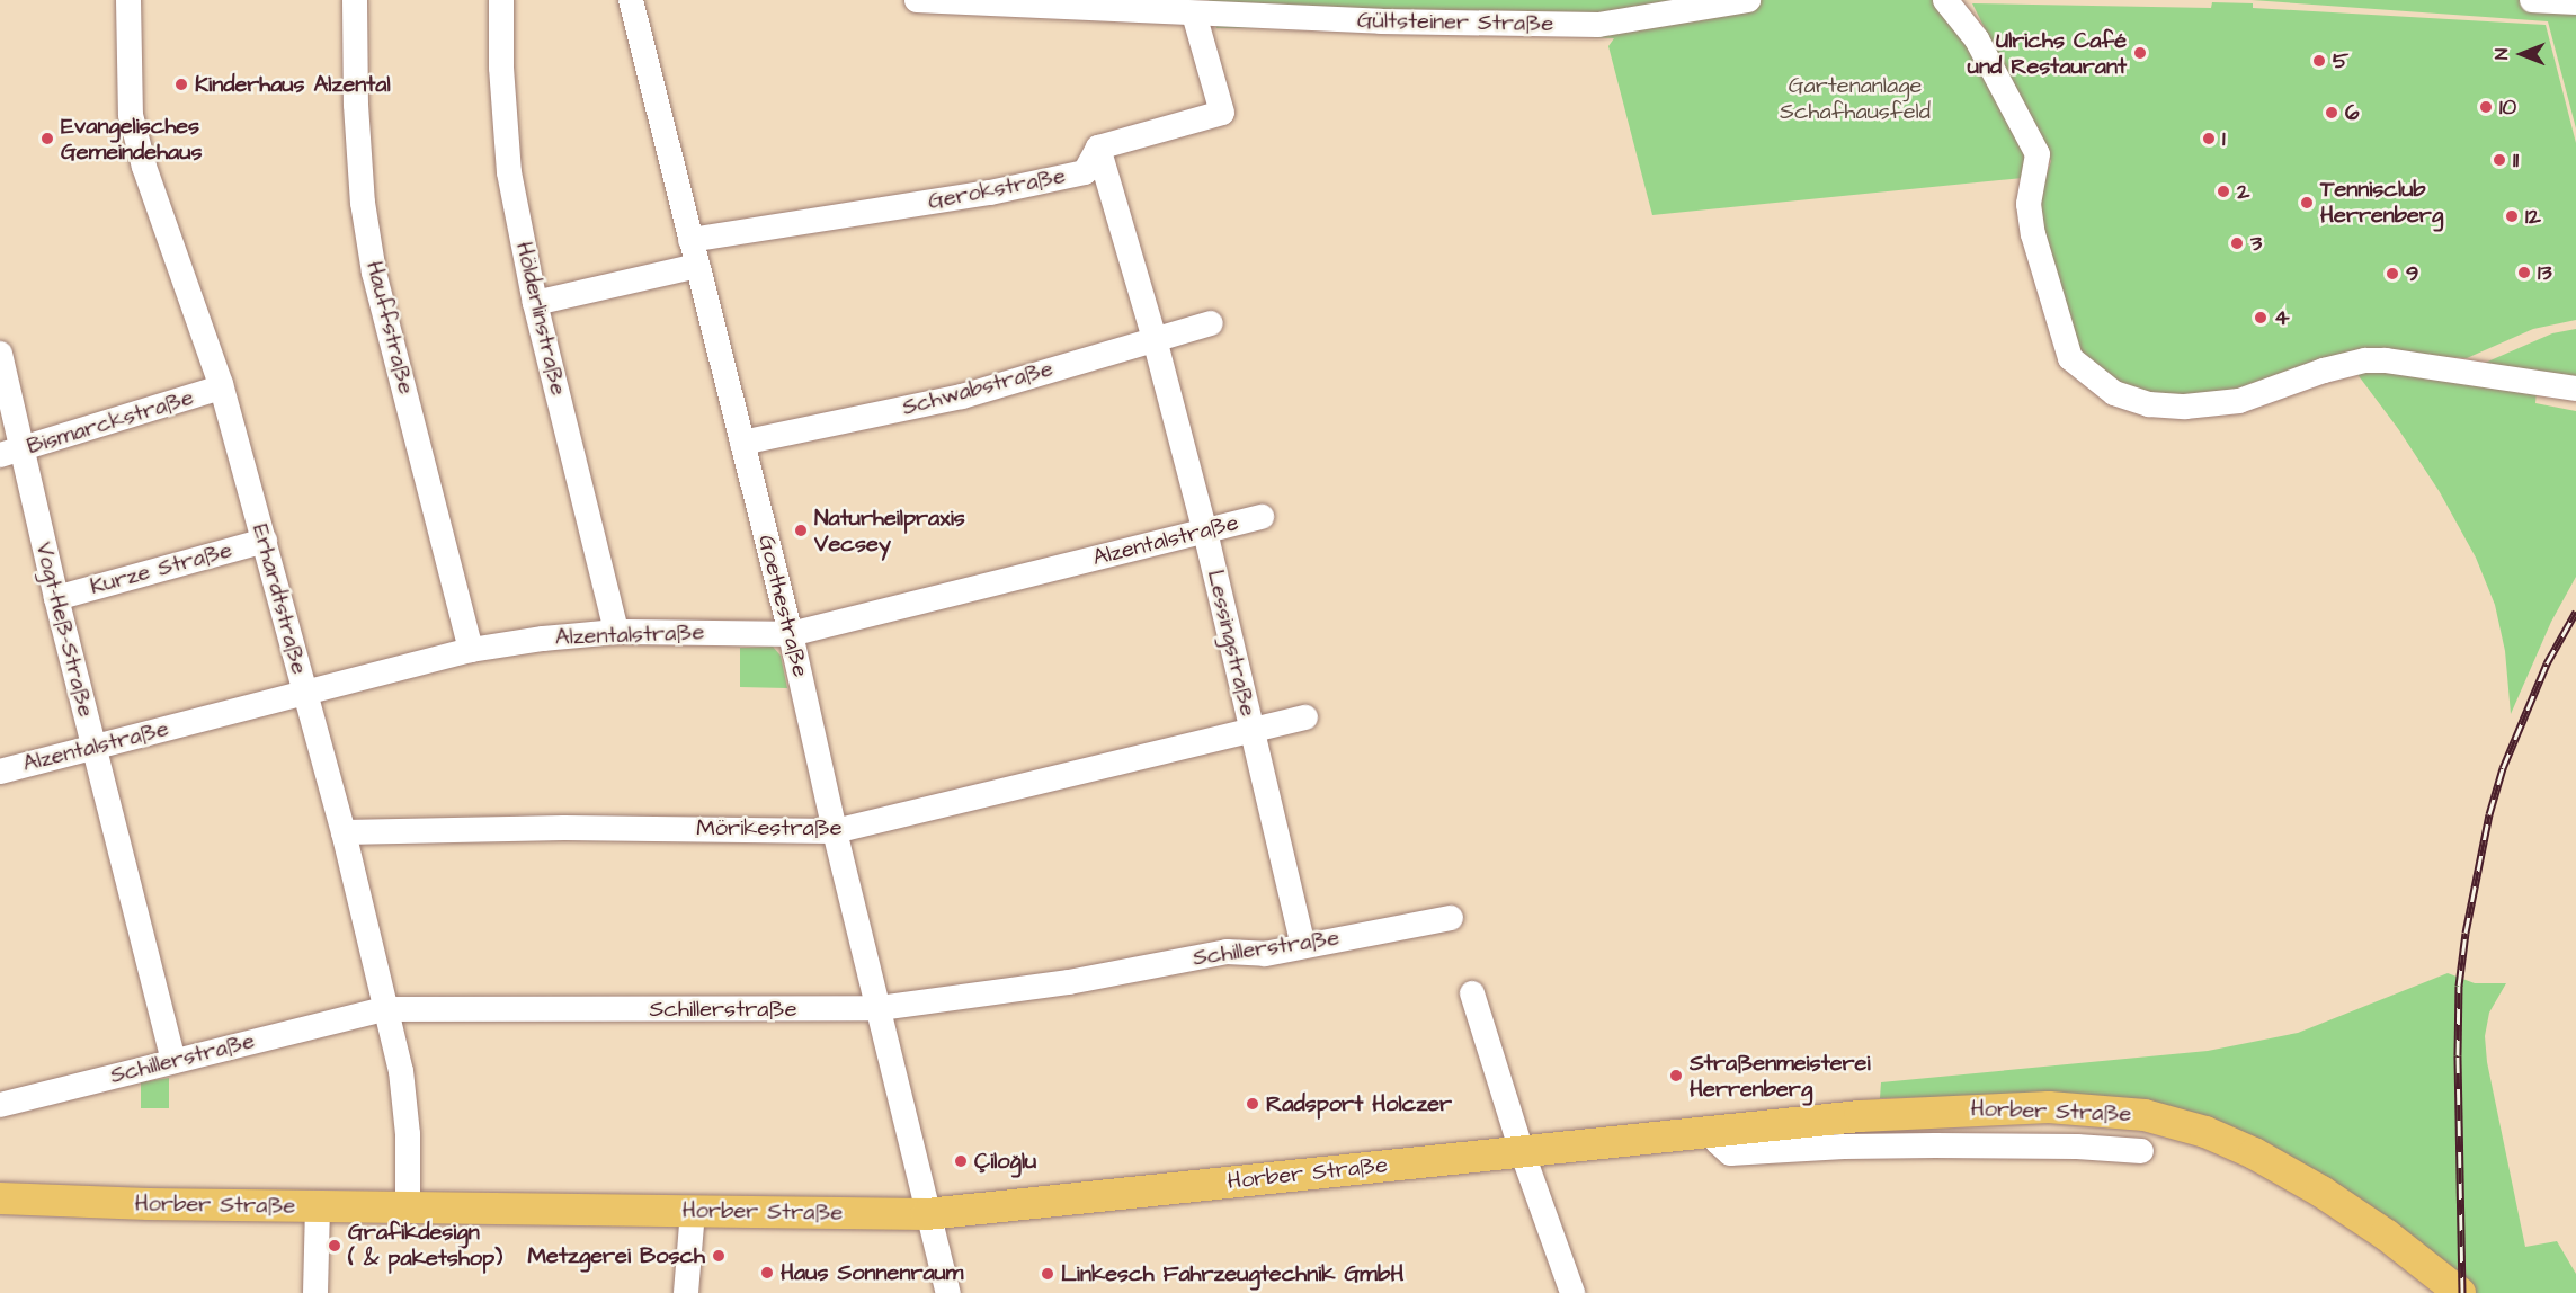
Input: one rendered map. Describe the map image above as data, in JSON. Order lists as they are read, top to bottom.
{
  "streets": {
    "main road": ["Horber Straße"],
    "street": [
      "Gültsteiner Straße",
      "Gerokstraße",
      "Hölderlinstraße",
      "Hauffstraße",
      "Schwabstraße",
      "Bismarckstraße",
      "Alzentalstraße",
      "Kurze Straße",
      "Erhardtstraße",
      "Goethestraße",
      "Vogt-Heß-Straße",
      "Lessingstraße",
      "Mörikestraße",
      "Schillerstraße"
    ]
  },
  "crossings": [
    ["Gerokstraße", "Goethestraße"],
    ["Gerokstraße", "Lessingstraße"],
    ["Hölderlinstraße", "Alzentalstraße"],
    ["Hauffstraße", "Alzentalstraße"],
    ["Schwabstraße", "Goethestraße"],
    ["Schwabstraße", "Lessingstraße"],
    ["Bismarckstraße", "Erhardtstraße"],
    ["Bismarckstraße", "Vogt-Heß-Straße"],
    ["Alzentalstraße", "Erhardtstraße"],
    ["Alzentalstraße", "Goethestraße"],
    ["Alzentalstraße", "Vogt-Heß-Straße"],
    ["Alzentalstraße", "Lessingstraße"],
    ["Kurze Straße", "Erhardtstraße"],
    ["Kurze Straße", "Vogt-Heß-Straße"],
    ["Erhardtstraße", "Mörikestraße"],
    ["Erhardtstraße", "Schillerstraße"],
    ["Erhardtstraße", "Horber Straße"],
    ["Goethestraße", "Mörikestraße"],
    ["Goethestraße", "Schillerstraße"],
    ["Goethestraße", "Horber Straße"],
    ["Vogt-Heß-Straße", "Schillerstraße"],
    ["Lessingstraße", "Mörikestraße"],
    ["Lessingstraße", "Schillerstraße"]
  ],
  "parks": ["Gartenanlage Schafhausfeld"],
  "places": [
    "Ulrichs Café und Restaurant",
    "5",
    "Kinderhaus Alzental",
    "10",
    "6",
    "Evangelisches Gemeindehaus",
    "1",
    "11",
    "2",
    "Tennisclub Herrenberg",
    "12",
    "3",
    "13",
    "9",
    "4",
    "Naturheilpraxis Vecsey",
    "Straßenmeisterei Herrenberg",
    "Radsport Holczer",
    "Çiloğlu",
    "Grafikdesign ( & paketshop)",
    "Metzgerei Bosch",
    "Haus Sonnenraum",
    "Linkesch Fahrzeugtechnik GmbH"
  ],
  "north": "left"
}
